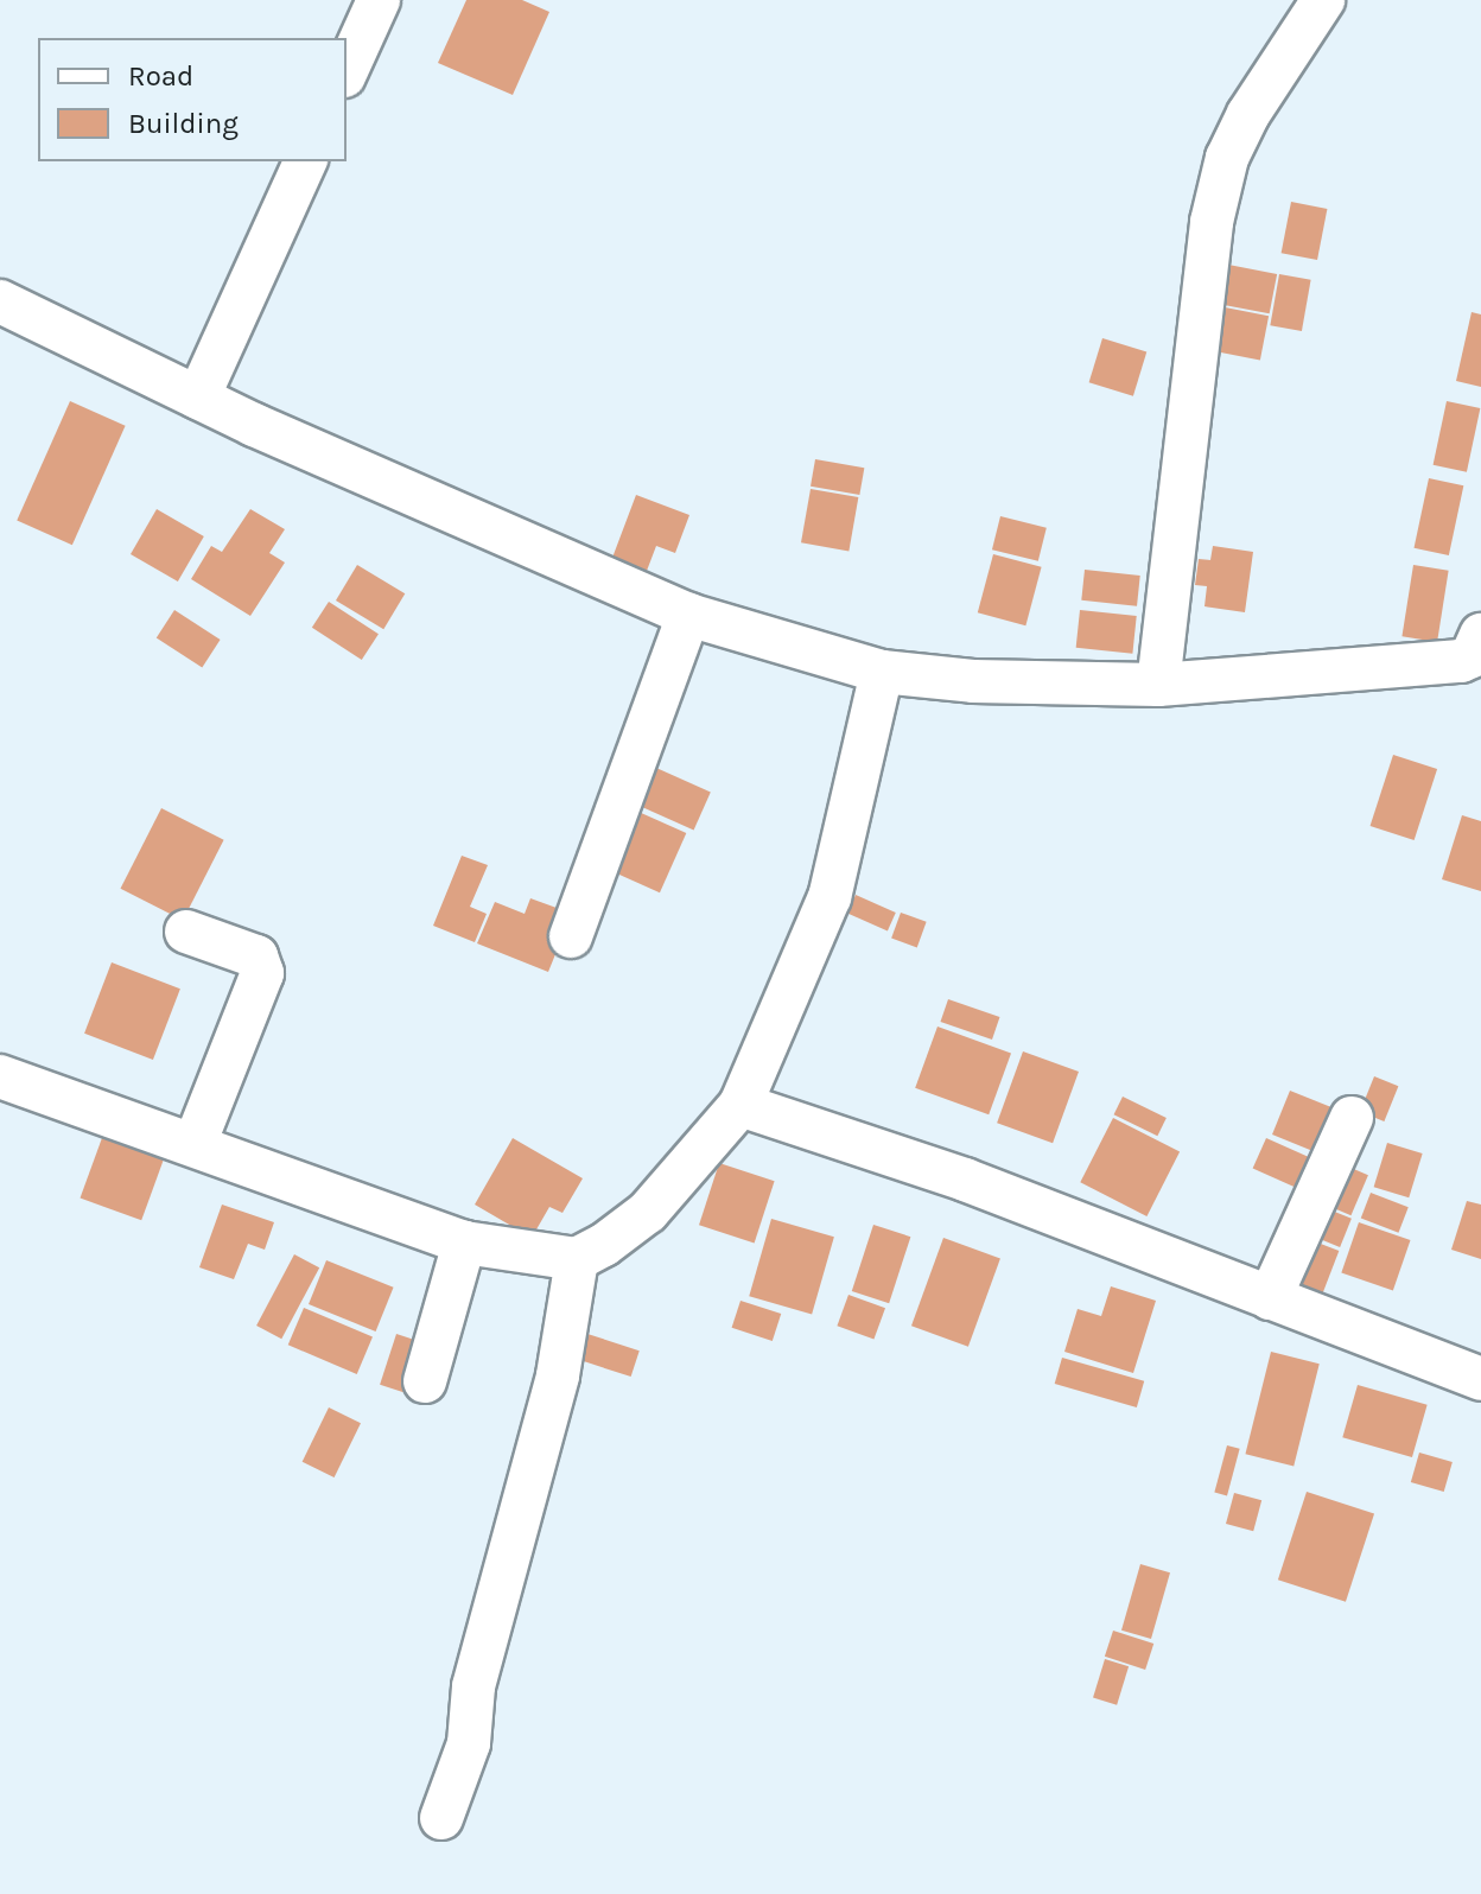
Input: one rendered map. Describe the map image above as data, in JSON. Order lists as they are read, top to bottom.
{
  "legend": ["Road", "Building"]
}
